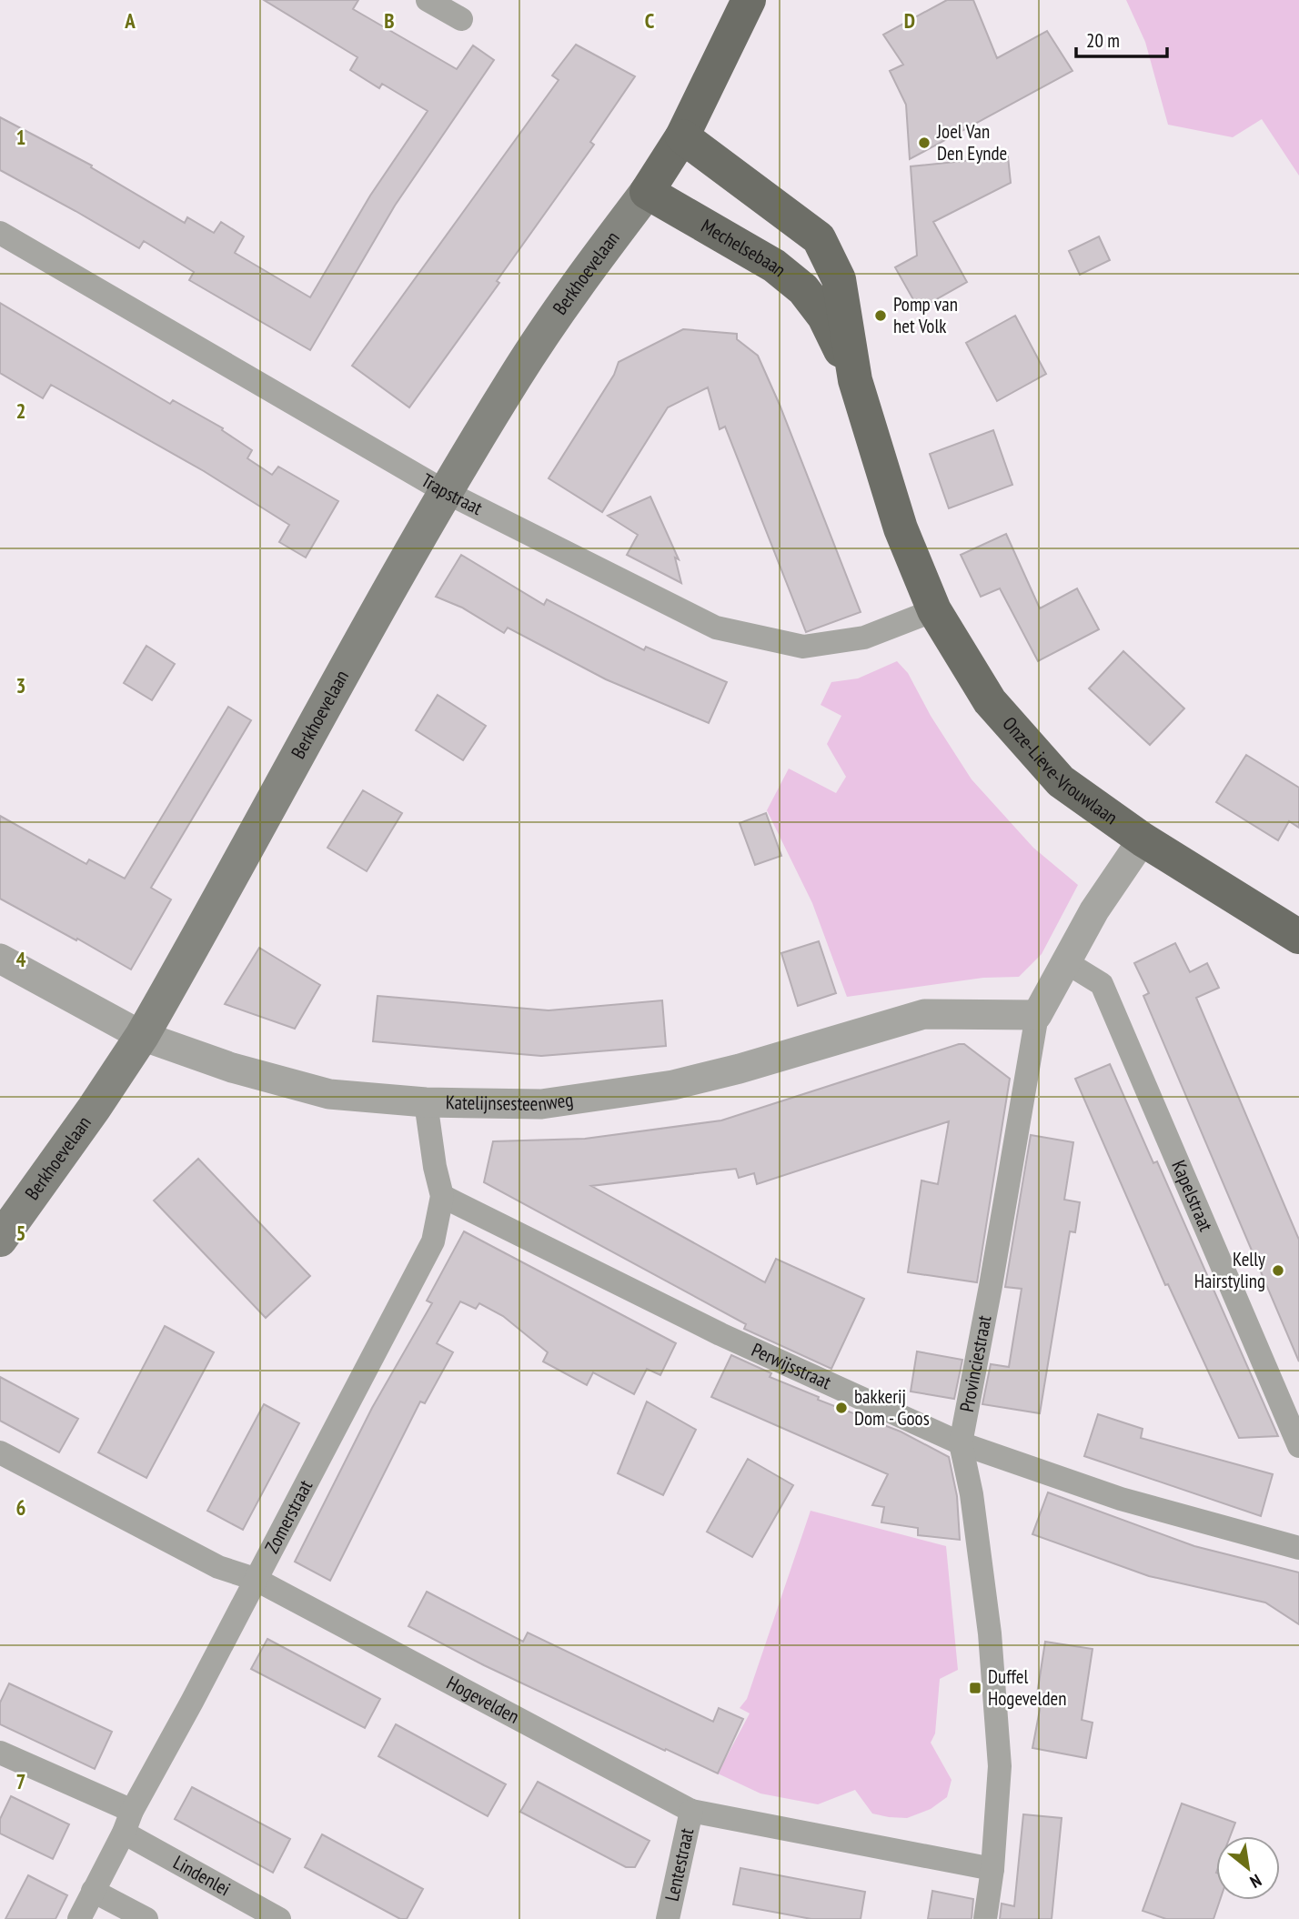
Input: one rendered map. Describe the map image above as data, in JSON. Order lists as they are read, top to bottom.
{
  "streets": {
    "main road": ["Mechelsebaan", "Berkhoevelaan", "Onze-Lieve-Vrouwlaan"],
    "street": [
      "Trapstraat",
      "Katelijnsesteenweg",
      "Kapelstraat",
      "Provinciestraat",
      "Perwijsstraat",
      "Zomerstraat",
      "Hogevelden",
      "Lentestraat",
      "Lindenlei"
    ]
  },
  "crossings": [
    ["Mechelsebaan", "Berkhoevelaan"],
    ["Mechelsebaan", "Onze-Lieve-Vrouwlaan"],
    ["Berkhoevelaan", "Trapstraat"],
    ["Berkhoevelaan", "Katelijnsesteenweg"],
    ["Trapstraat", "Onze-Lieve-Vrouwlaan"],
    ["Onze-Lieve-Vrouwlaan", "Provinciestraat"],
    ["Katelijnsesteenweg", "Provinciestraat"],
    ["Katelijnsesteenweg", "Zomerstraat"],
    ["Kapelstraat", "Provinciestraat"],
    ["Provinciestraat", "Perwijsstraat"],
    ["Provinciestraat", "Hogevelden"],
    ["Perwijsstraat", "Zomerstraat"],
    ["Zomerstraat", "Hogevelden"],
    ["Zomerstraat", "Lindenlei"],
    ["Hogevelden", "Lentestraat"]
  ],
  "places": {
    "other": [
      "Joel Van Den Eynde",
      "Pomp van het Volk",
      "Kelly Hairstyling",
      "bakkerij Dom - Goos"
    ],
    "transit": ["Duffel Hogevelden"]
  },
  "scale_bar": "20 m",
  "north": "bottom right",
  "grid": {
    "columns": [
      "A",
      "B",
      "C",
      "D"
    ],
    "rows": [
      "1",
      "2",
      "3",
      "4",
      "5",
      "6",
      "7"
    ]
  }
}
